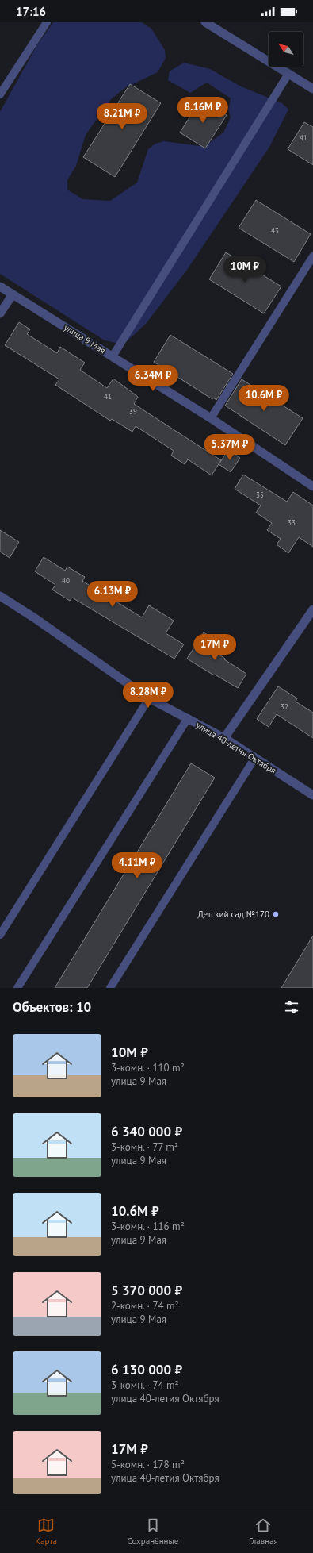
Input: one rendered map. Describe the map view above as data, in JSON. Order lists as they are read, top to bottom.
{
  "streets": {
    "street": ["улица 9 Мая", "улица 40-летия Октября"]
  },
  "places": ["Детский сад №170"],
  "house_numbers": [
    "41",
    "43",
    "41",
    "39",
    "35",
    "33",
    "40",
    "32"
  ],
  "north": "top left",
  "page": {
    "status": "17:16",
    "price": [
      "8.16M ₽",
      "8.21M ₽",
      "10M ₽",
      "6.34M ₽",
      "10.6M ₽",
      "5.37M ₽",
      "6.13M ₽",
      "17M ₽",
      "8.28M ₽",
      "4.11M ₽"
    ],
    "heading": "Объектов: 10",
    "list": [
      {
        "name": "10M ₽",
        "note": "3-комн. · 110 m² · улица 9 Мая"
      },
      {
        "name": "6 340 000 ₽",
        "note": "3-комн. · 77 m² · улица 9 Мая"
      },
      {
        "name": "10.6M ₽",
        "note": "3-комн. · 116 m² · улица 9 Мая"
      },
      {
        "name": "5 370 000 ₽",
        "note": "2-комн. · 74 m² · улица 9 Мая"
      },
      {
        "name": "6 130 000 ₽",
        "note": "3-комн. · 74 m² · улица 40-летия Октября"
      },
      {
        "name": "17M ₽",
        "note": "5-комн. · 178 m² · улица 40-летия Октября"
      }
    ],
    "tabs": ["Карта", "Сохранённые", "Главная"]
  }
}
